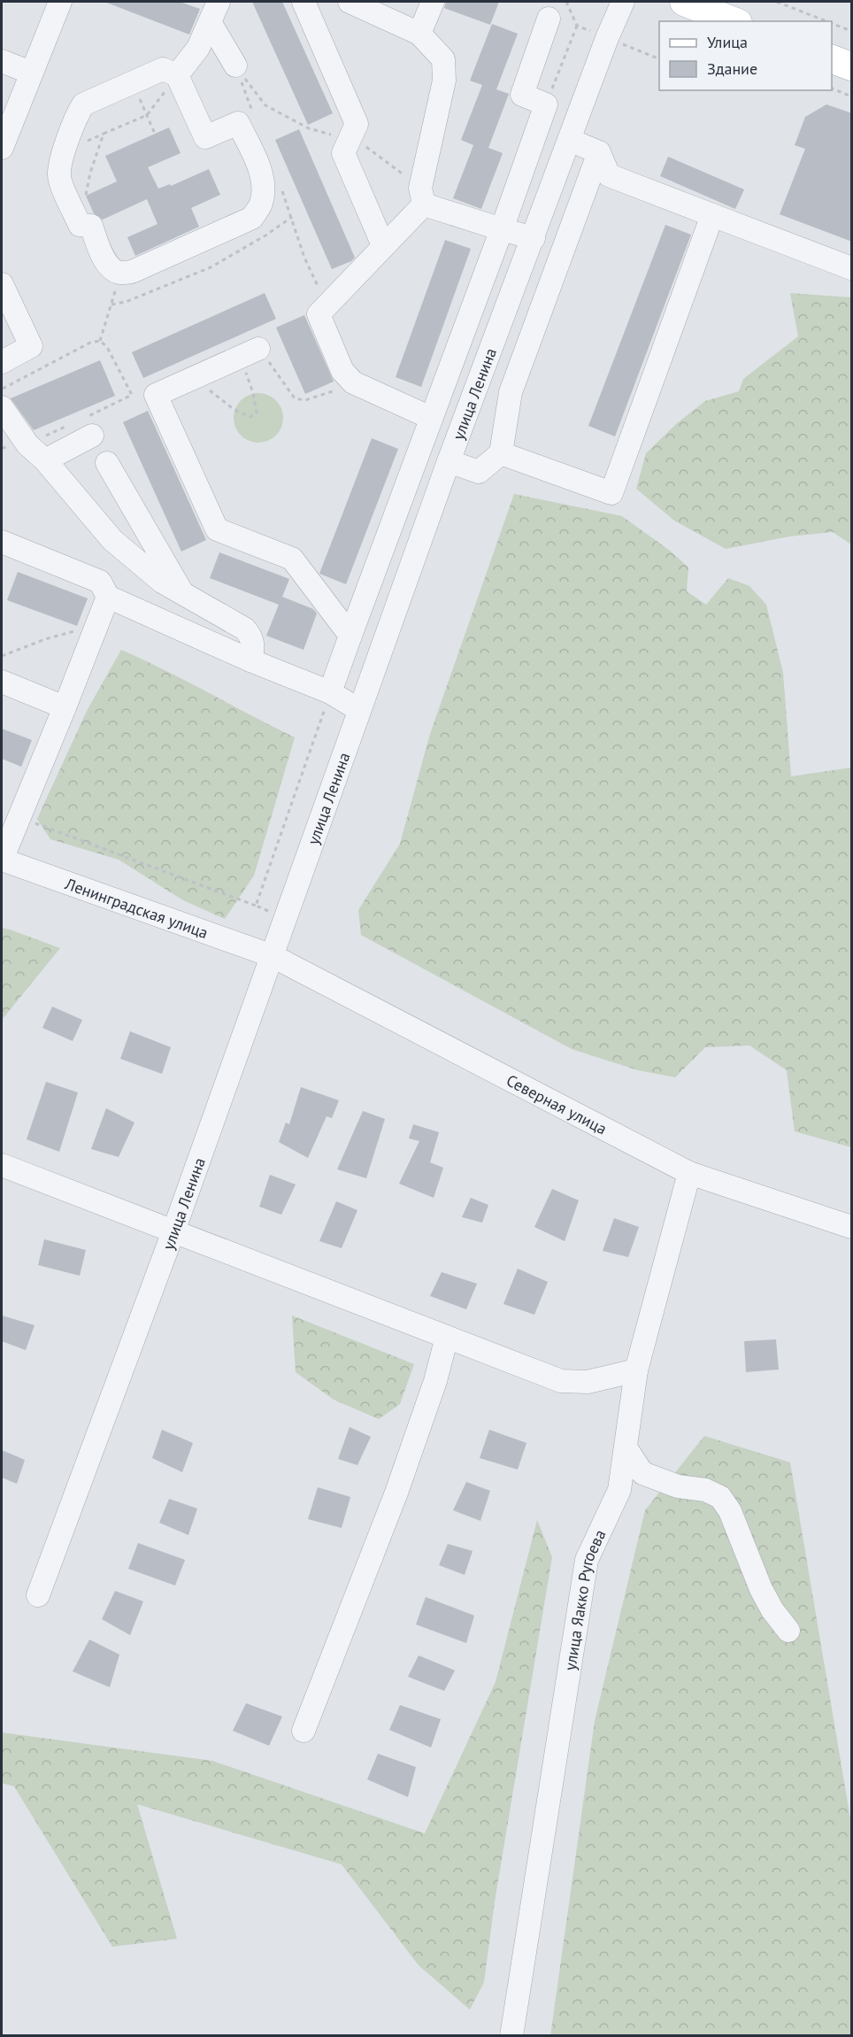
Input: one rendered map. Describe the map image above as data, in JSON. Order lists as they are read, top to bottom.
{
  "streets": {
    "street": [
      "улица Ленина",
      "Ленинградская улица",
      "Северная улица",
      "улица Яакко Ругоева"
    ]
  },
  "crossings": [
    ["улица Ленина", "Ленинградская улица"],
    ["улица Ленина", "Северная улица"],
    ["Ленинградская улица", "Северная улица"],
    ["Северная улица", "улица Яакко Ругоева"]
  ],
  "legend": ["Улица", "Здание"]
}
